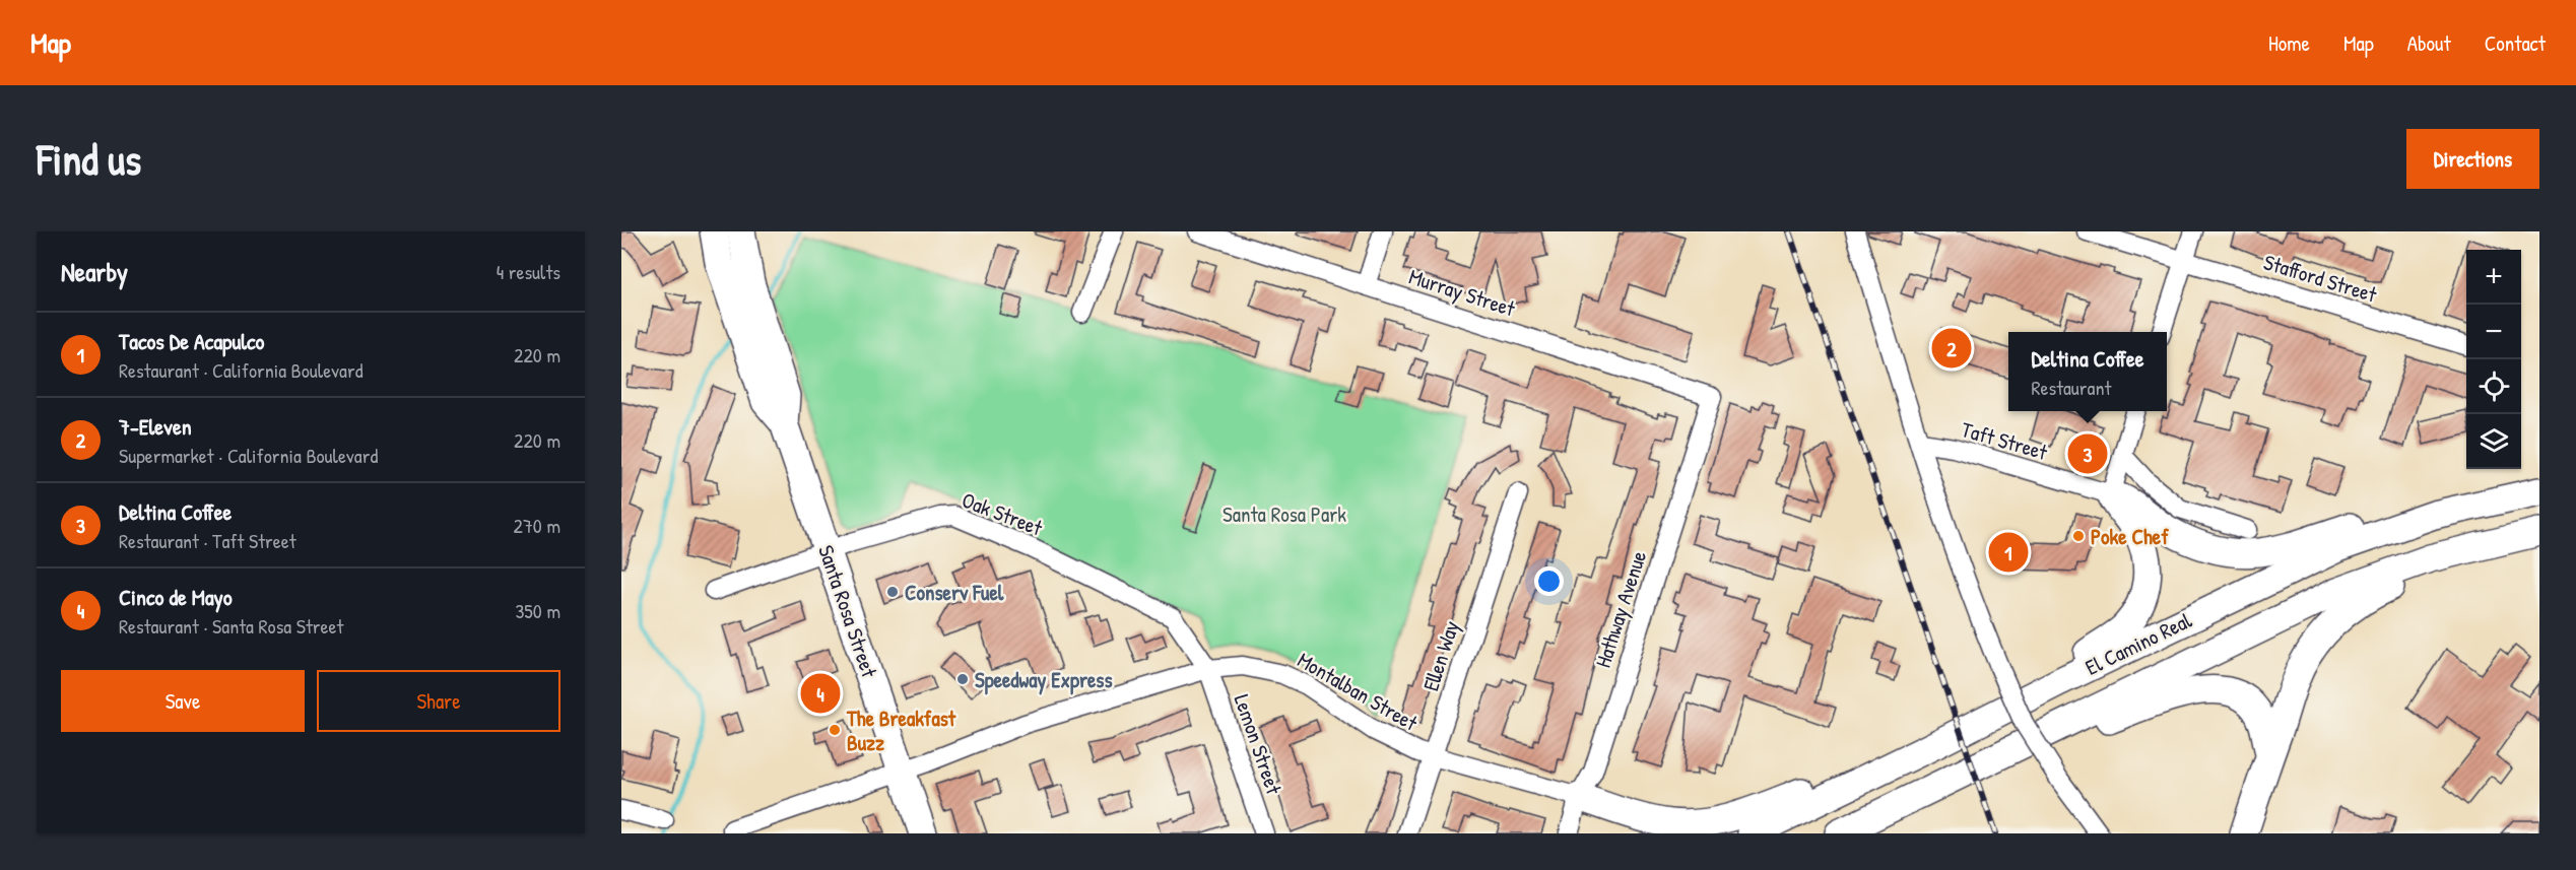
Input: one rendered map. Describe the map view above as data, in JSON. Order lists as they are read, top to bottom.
{
  "streets": {
    "highway": ["Santa Rosa Street", "El Camino Real"],
    "street": [
      "Stafford Street",
      "Murray Street",
      "Taft Street",
      "Oak Street",
      "Hathway Avenue",
      "Ellen Way",
      "Montalban Street",
      "Lemon Street"
    ]
  },
  "crossings": [
    ["Murray Street", "Hathway Avenue"],
    ["Oak Street", "Santa Rosa Street"],
    ["Oak Street", "Montalban Street"],
    ["Oak Street", "Lemon Street"],
    ["Hathway Avenue", "Montalban Street"],
    ["Santa Rosa Street", "Montalban Street"],
    ["Ellen Way", "Montalban Street"],
    ["Montalban Street", "Lemon Street"]
  ],
  "parks": ["Santa Rosa Park"],
  "places": [
    "Poke Chef",
    "Conserv Fuel",
    "Speedway Express",
    "The Breakfast Buzz"
  ],
  "page": {
    "header": "Map",
    "nav": [
      "Home",
      "Map",
      "About",
      "Contact"
    ],
    "buttons": [
      "Directions",
      ["Save", "Share"]
    ],
    "title": "Find us",
    "heading": ["Nearby", "4 results"],
    "map_buttons": ["+", "−"],
    "list": [
      {
        "mark": "1",
        "name": "Tacos De Acapulco",
        "note": "Restaurant · California Boulevard",
        "value": "220 m"
      },
      {
        "mark": "2",
        "name": "7-Eleven",
        "note": "Supermarket · California Boulevard",
        "value": "220 m"
      },
      {
        "mark": "3",
        "name": "Deltina Coffee",
        "note": "Restaurant · Taft Street",
        "value": "270 m"
      },
      {
        "mark": "4",
        "name": "Cinco de Mayo",
        "note": "Restaurant · Santa Rosa Street",
        "value": "350 m"
      }
    ],
    "pins": [
      "2",
      "3",
      "1",
      "4"
    ],
    "popup": ["Deltina Coffee", "Restaurant"]
  }
}
